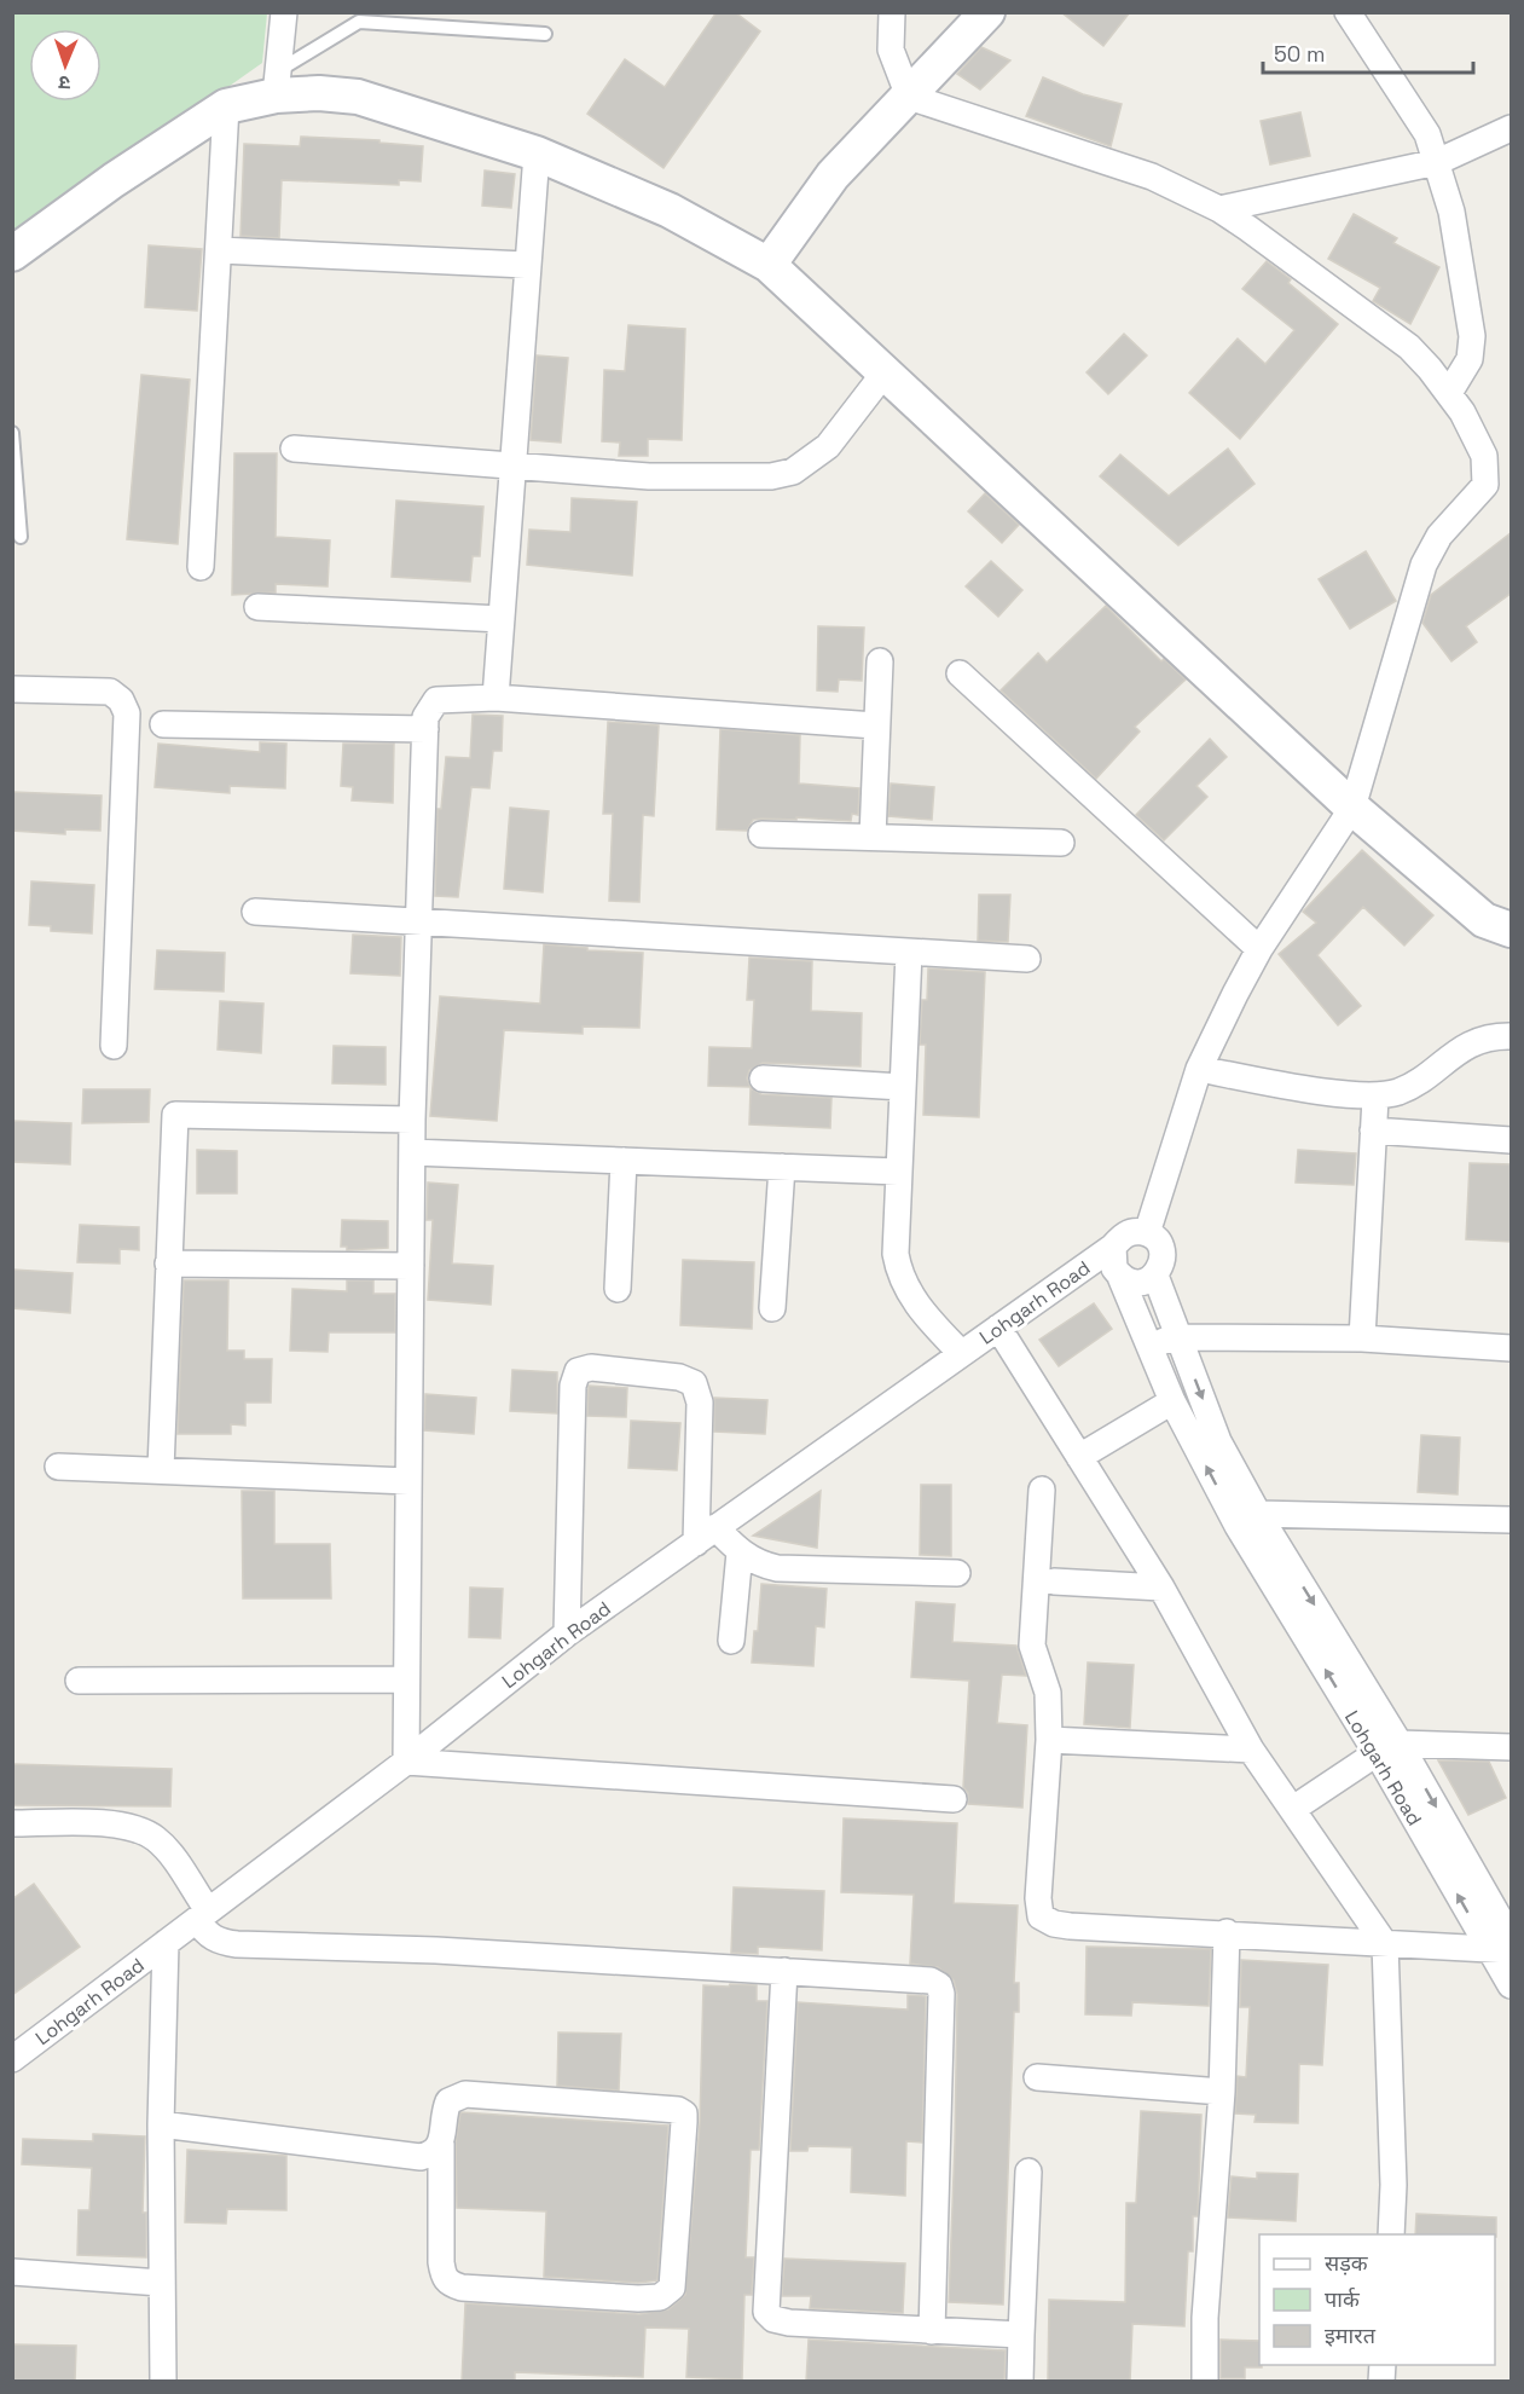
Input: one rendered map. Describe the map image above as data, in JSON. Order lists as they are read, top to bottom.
{
  "streets": {
    "street": ["Lohgarh Road"]
  },
  "legend": ["सड़क", "पार्क", "इमारत"],
  "scale_bar": "50 m",
  "north": "bottom"
}
